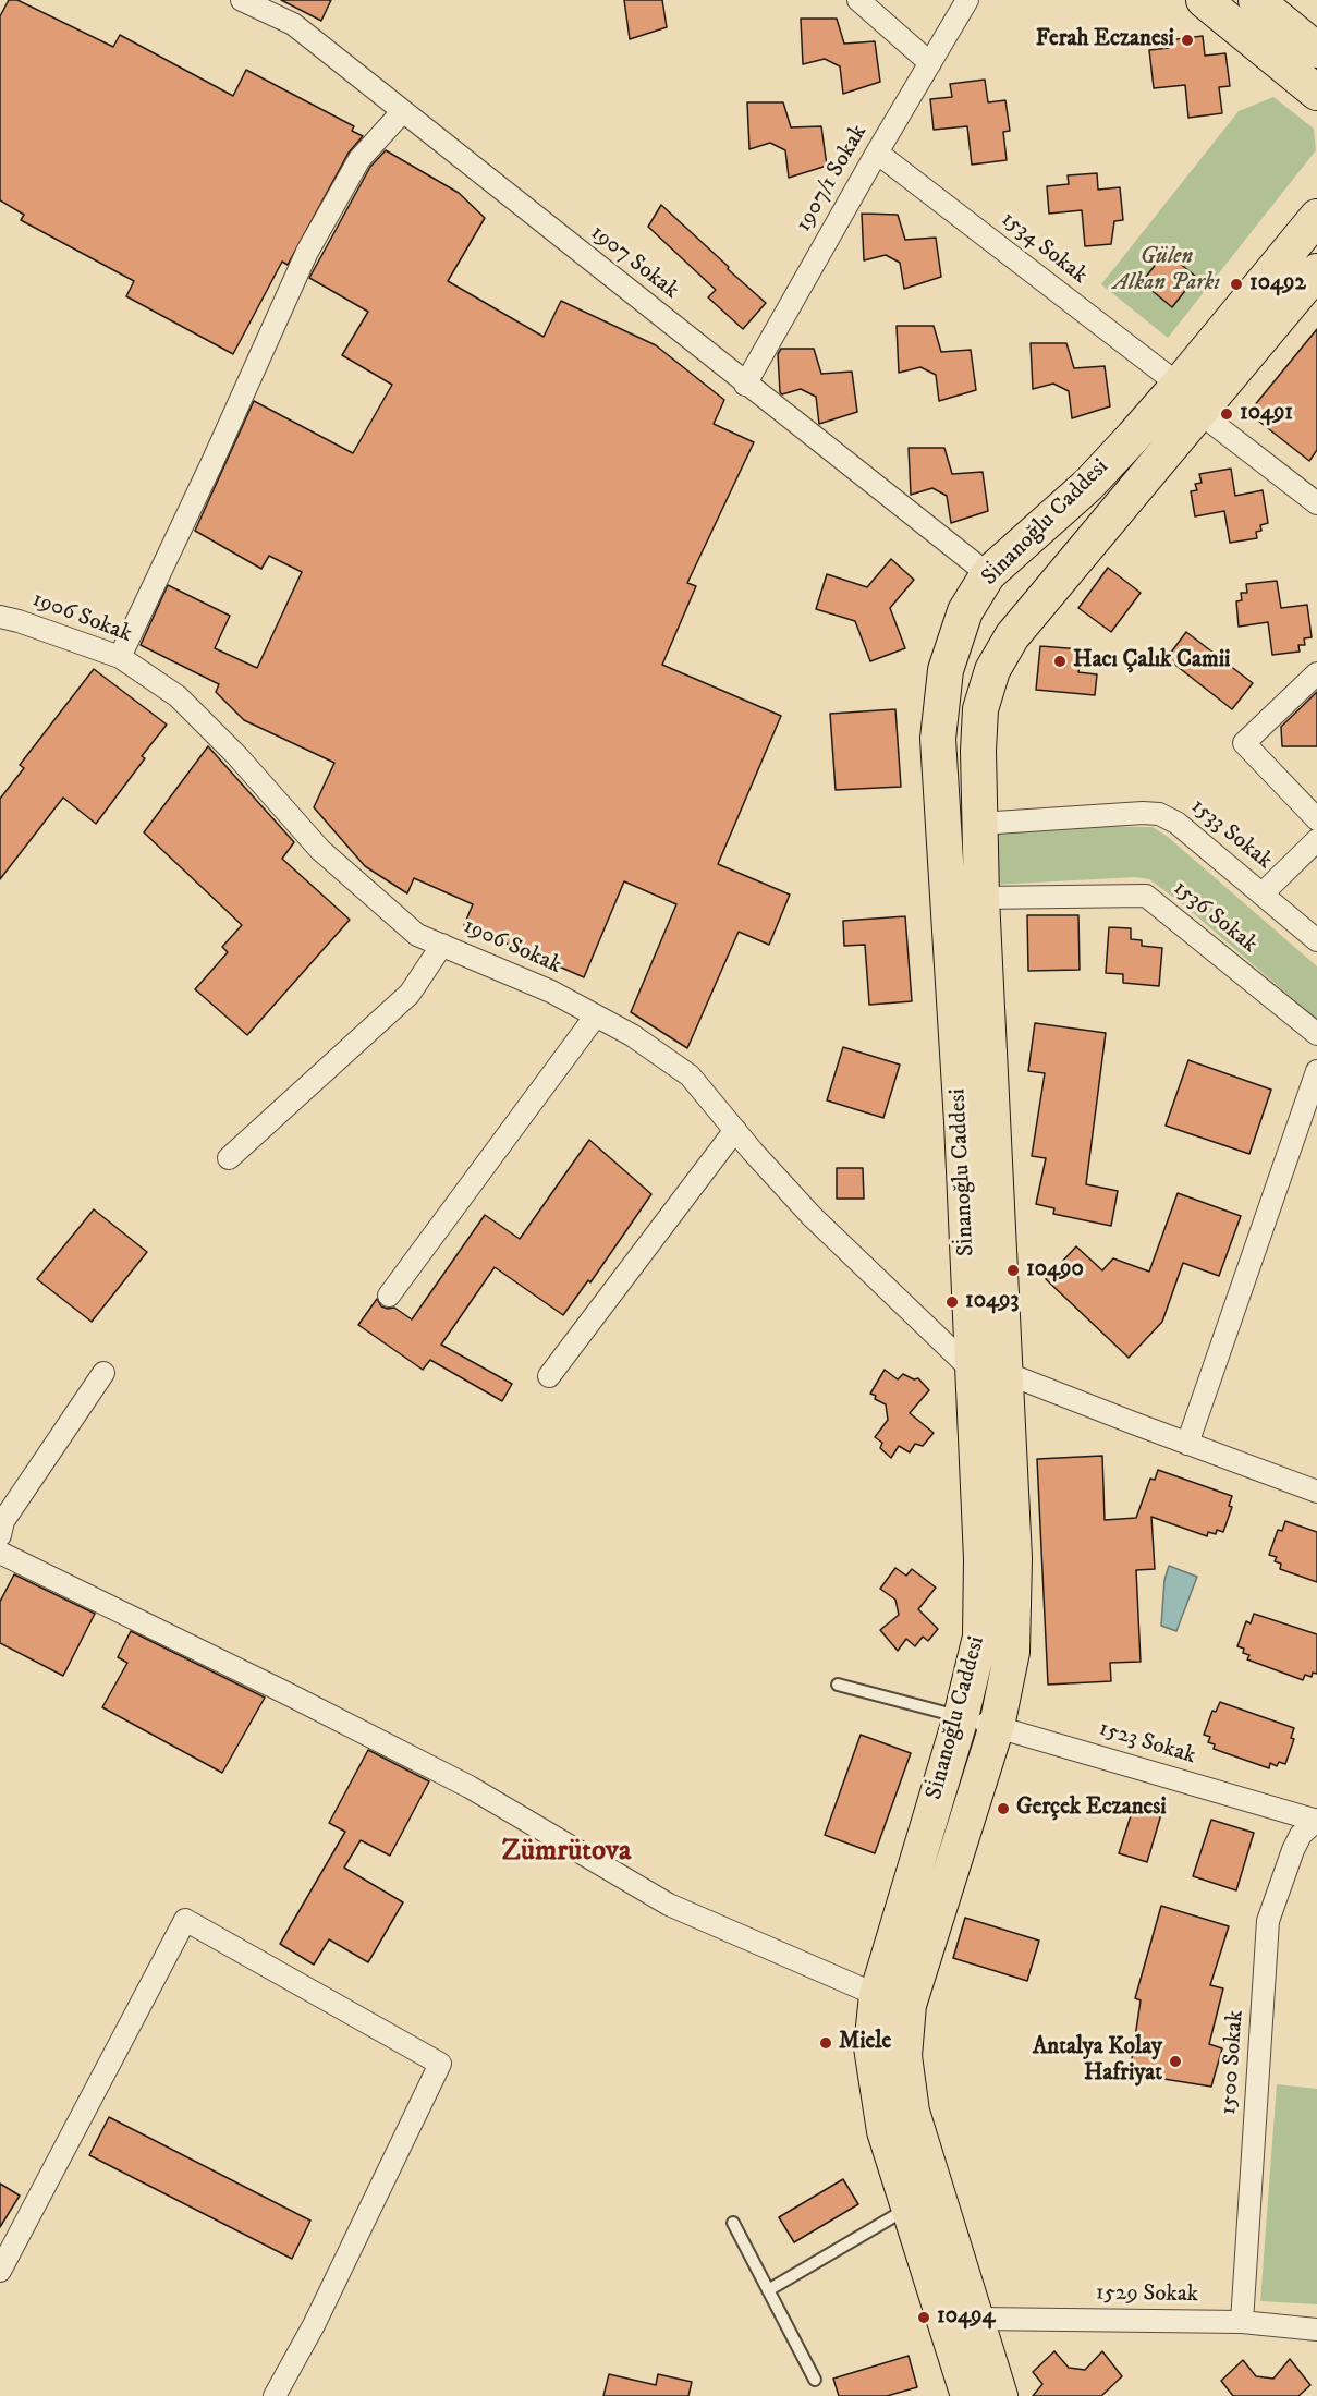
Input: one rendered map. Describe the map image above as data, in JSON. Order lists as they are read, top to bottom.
{
  "streets": {
    "main road": ["Si̇nanoğlu Caddesi"],
    "street": [
      "1907/1 Sokak",
      "1534 Sokak",
      "1907 Sokak",
      "1906 Sokak",
      "1533 Sokak",
      "1536 Sokak",
      "1523 Sokak",
      "1500 Sokak",
      "1529 Sokak"
    ]
  },
  "crossings": [
    ["1907/1 Sokak", "1534 Sokak"],
    ["1907/1 Sokak", "1907 Sokak"],
    ["1534 Sokak", "Si̇nanoğlu Caddesi"],
    ["1907 Sokak", "Si̇nanoğlu Caddesi"],
    ["Si̇nanoğlu Caddesi", "1906 Sokak"],
    ["Si̇nanoğlu Caddesi", "1533 Sokak"],
    ["Si̇nanoğlu Caddesi", "1536 Sokak"],
    ["Si̇nanoğlu Caddesi", "1523 Sokak"],
    ["Si̇nanoğlu Caddesi", "1529 Sokak"],
    ["1523 Sokak", "1500 Sokak"],
    ["1500 Sokak", "1529 Sokak"]
  ],
  "districts": ["Zümrütova"],
  "parks": ["Gülen Alkan Parkı"],
  "places": [
    "Ferah Eczanesi",
    "10492",
    "10491",
    "Hacı Çalık Camii",
    "10490",
    "10493",
    "Gerçek Eczanesi",
    "Miele",
    "Antalya Kolay Hafriyat",
    "10494"
  ]
}
